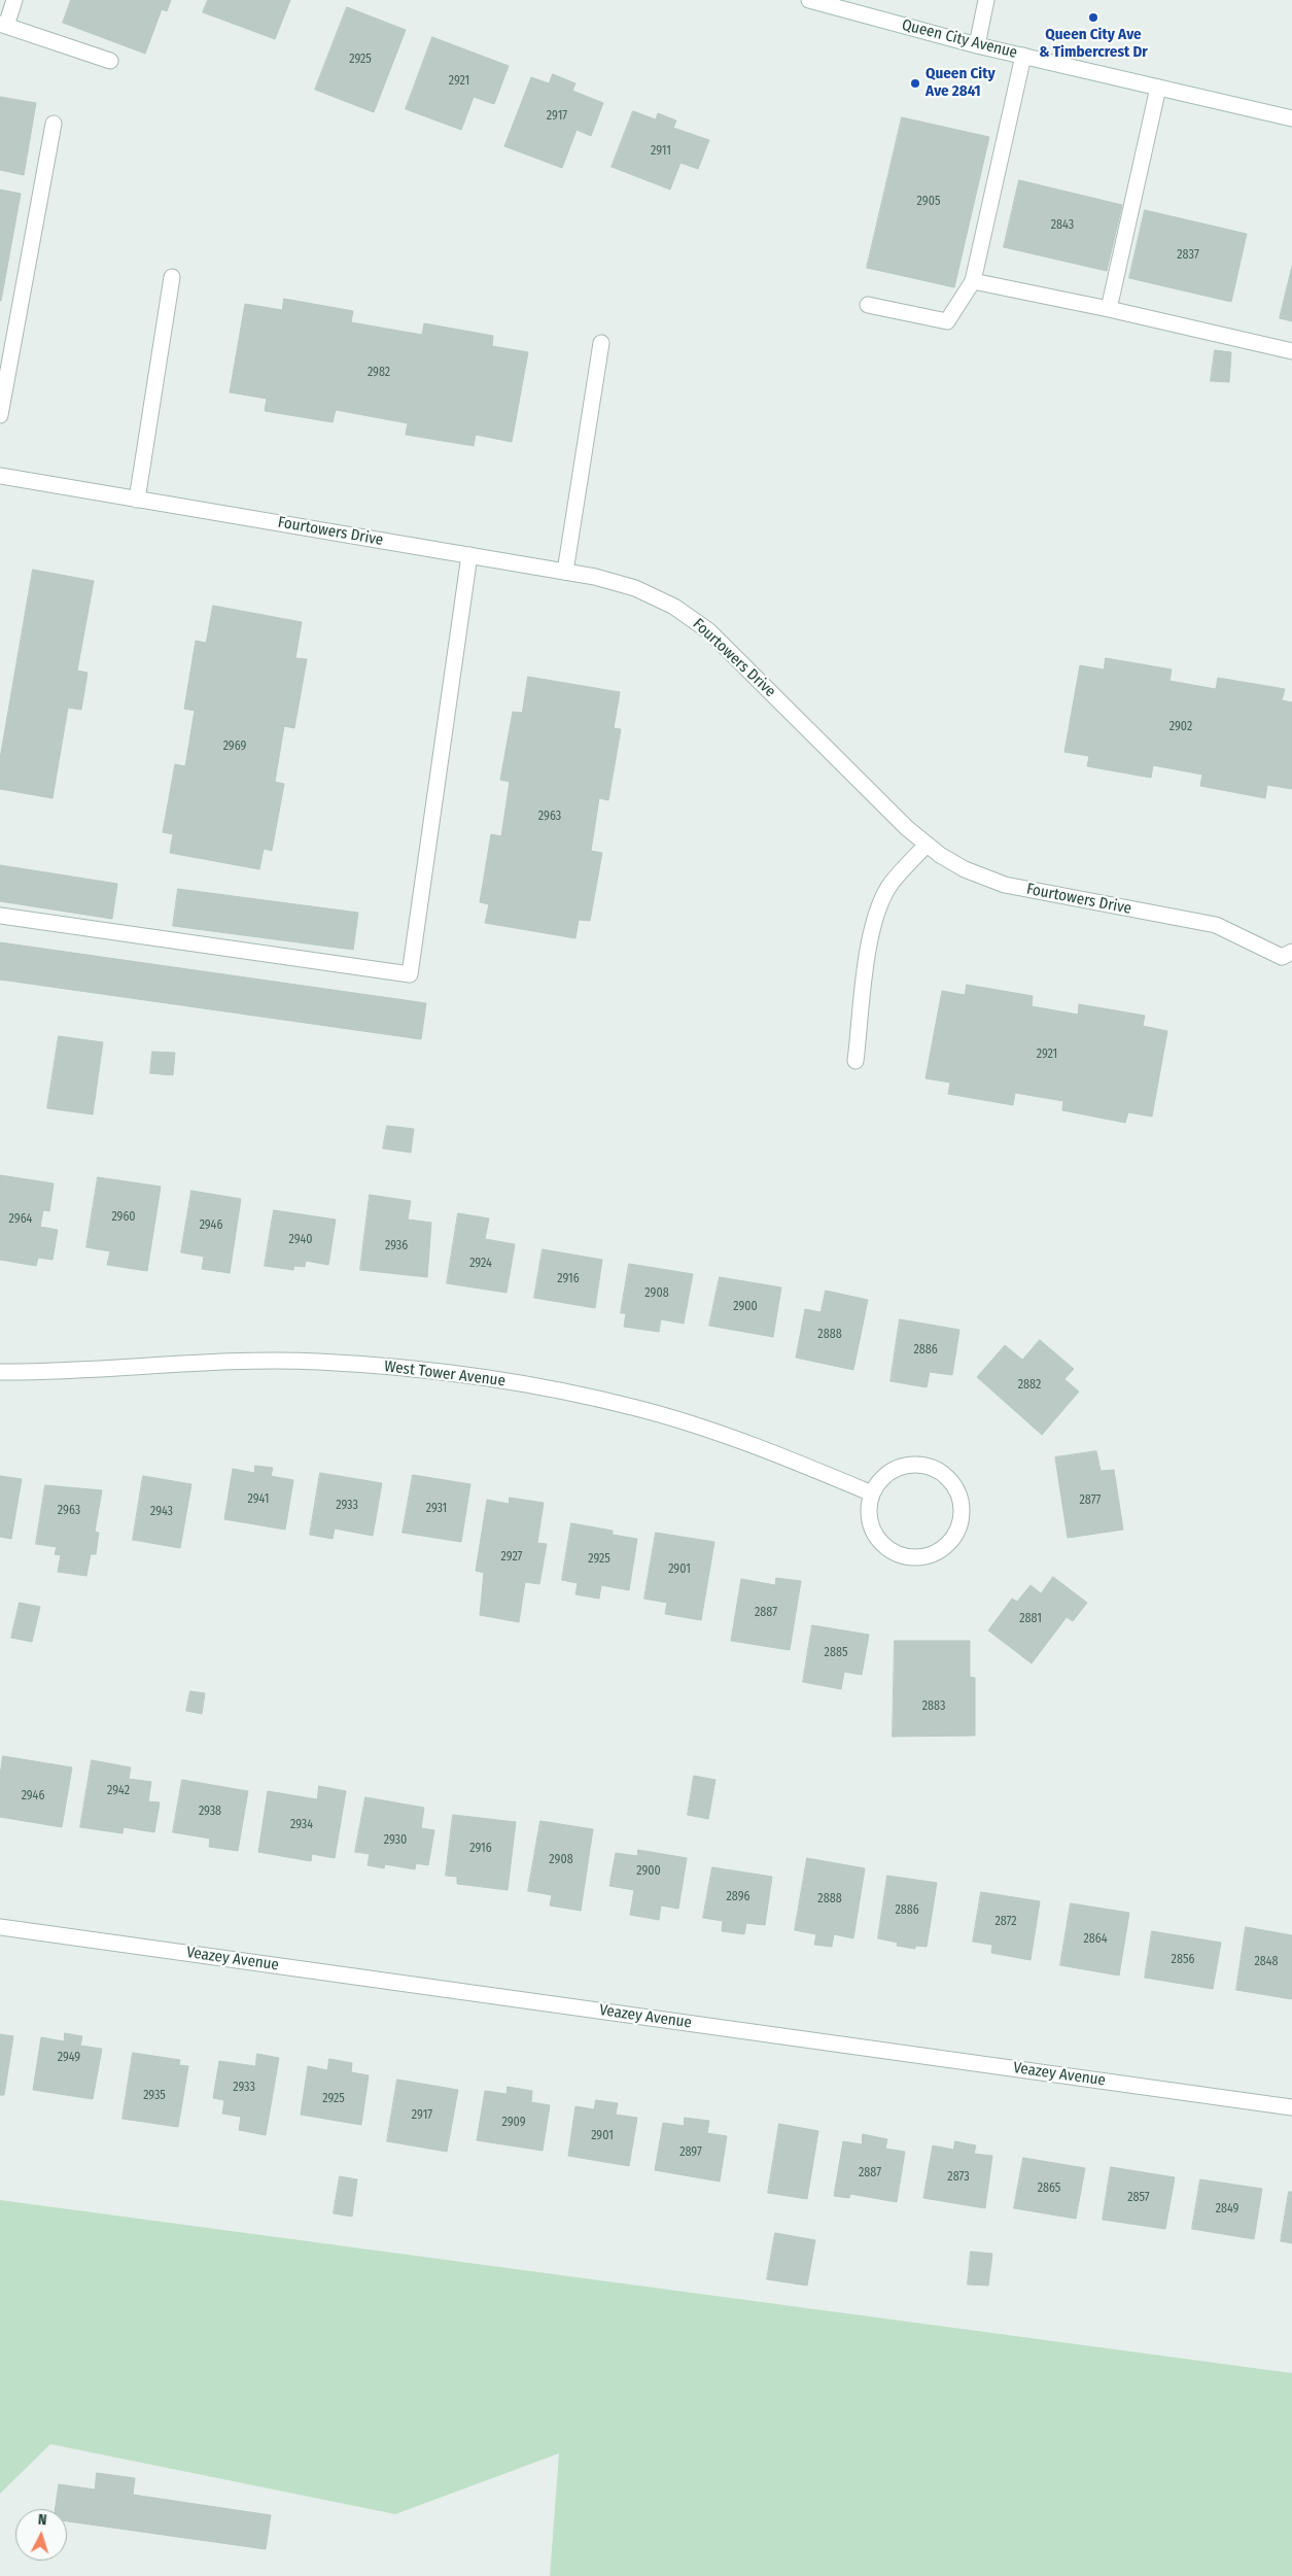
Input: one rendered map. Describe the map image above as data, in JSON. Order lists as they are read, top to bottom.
{
  "streets": {
    "street": [
      "Queen City Avenue",
      "Fourtowers Drive",
      "West Tower Avenue",
      "Veazey Avenue"
    ]
  },
  "places": ["Queen City Ave & Timbercrest Dr", "Queen City Ave 2841"],
  "house_numbers": [
    "2925",
    "2921",
    "2917",
    "2911",
    "2905",
    "2843",
    "2837",
    "2982",
    "2902",
    "2969",
    "2963",
    "2921",
    "2960",
    "2964",
    "2946",
    "2940",
    "2936",
    "2924",
    "2916",
    "2908",
    "2900",
    "2888",
    "2886",
    "2882",
    "2941",
    "2877",
    "2933",
    "2931",
    "2963",
    "2943",
    "2927",
    "2925",
    "2901",
    "2887",
    "2881",
    "2885",
    "2883",
    "2942",
    "2946",
    "2938",
    "2934",
    "2930",
    "2916",
    "2908",
    "2900",
    "2896",
    "2888",
    "2886",
    "2872",
    "2864",
    "2856",
    "2848",
    "2949",
    "2933",
    "2935",
    "2925",
    "2917",
    "2909",
    "2901",
    "2897",
    "2887",
    "2873",
    "2865",
    "2857",
    "2849"
  ],
  "north": "top"
}
